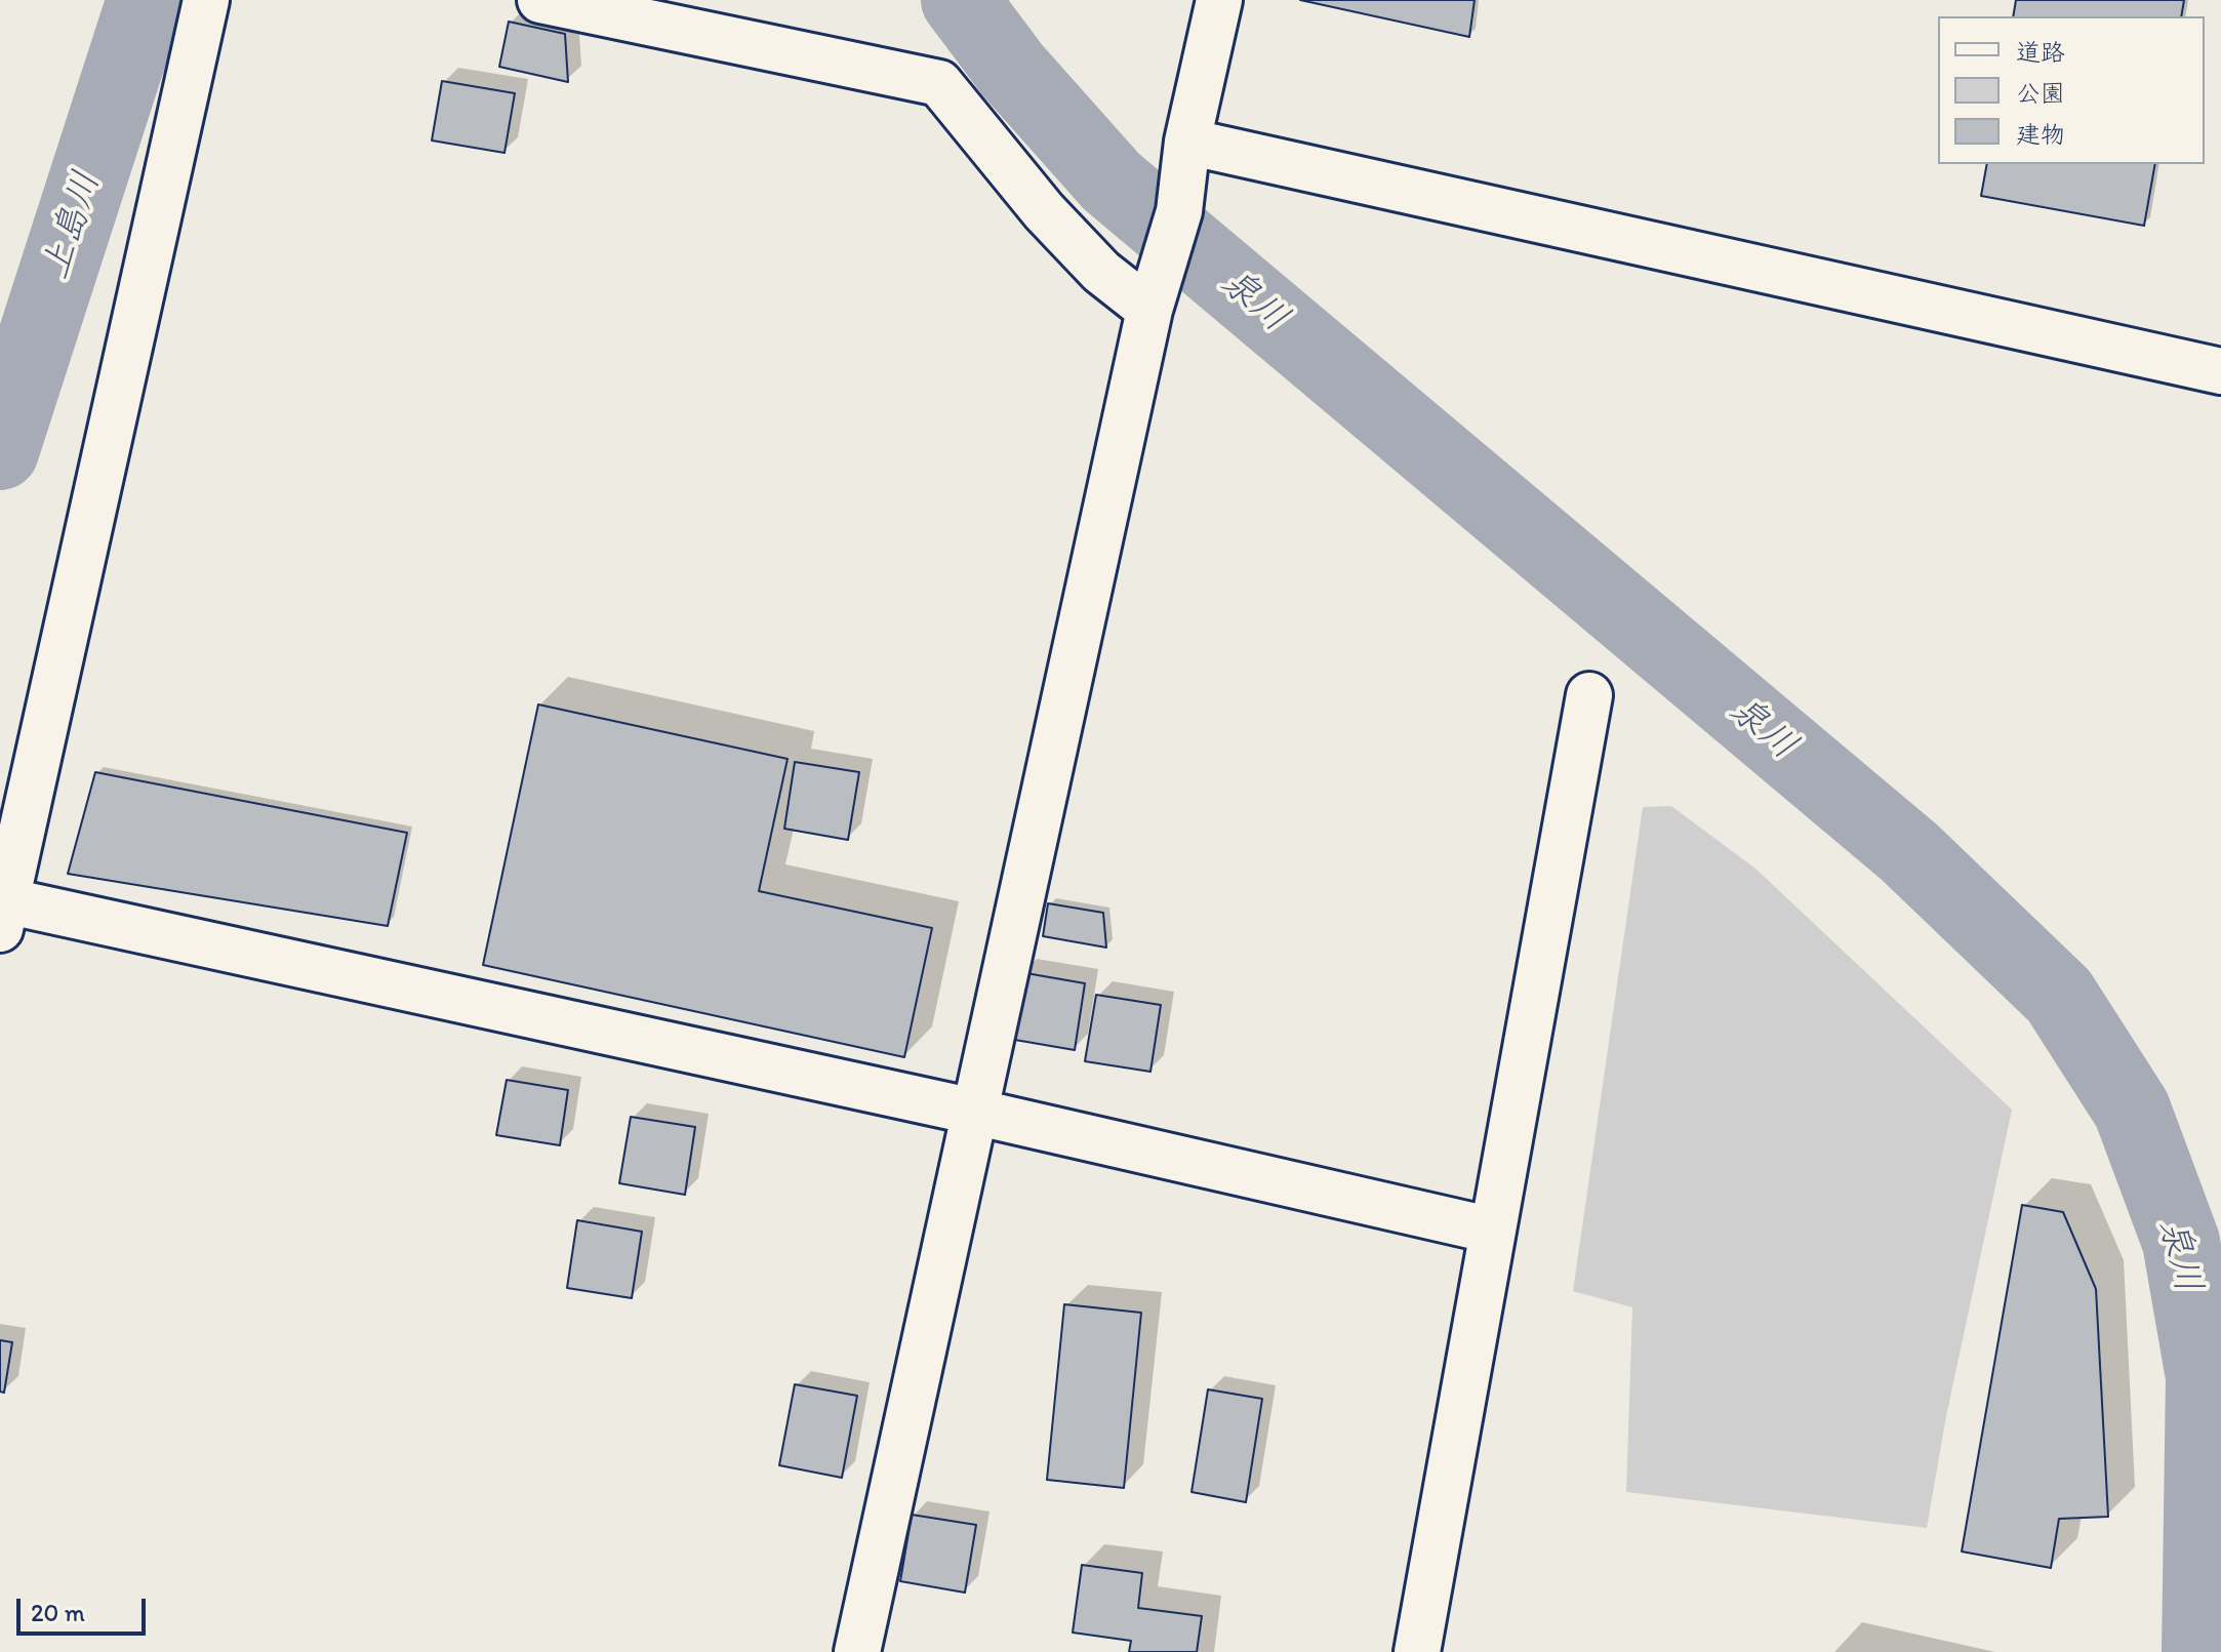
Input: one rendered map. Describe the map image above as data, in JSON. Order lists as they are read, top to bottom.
{
  "water": ["上島川", "泉川"],
  "legend": ["道路", "公園", "建物"],
  "scale_bar": "20 m"
}
